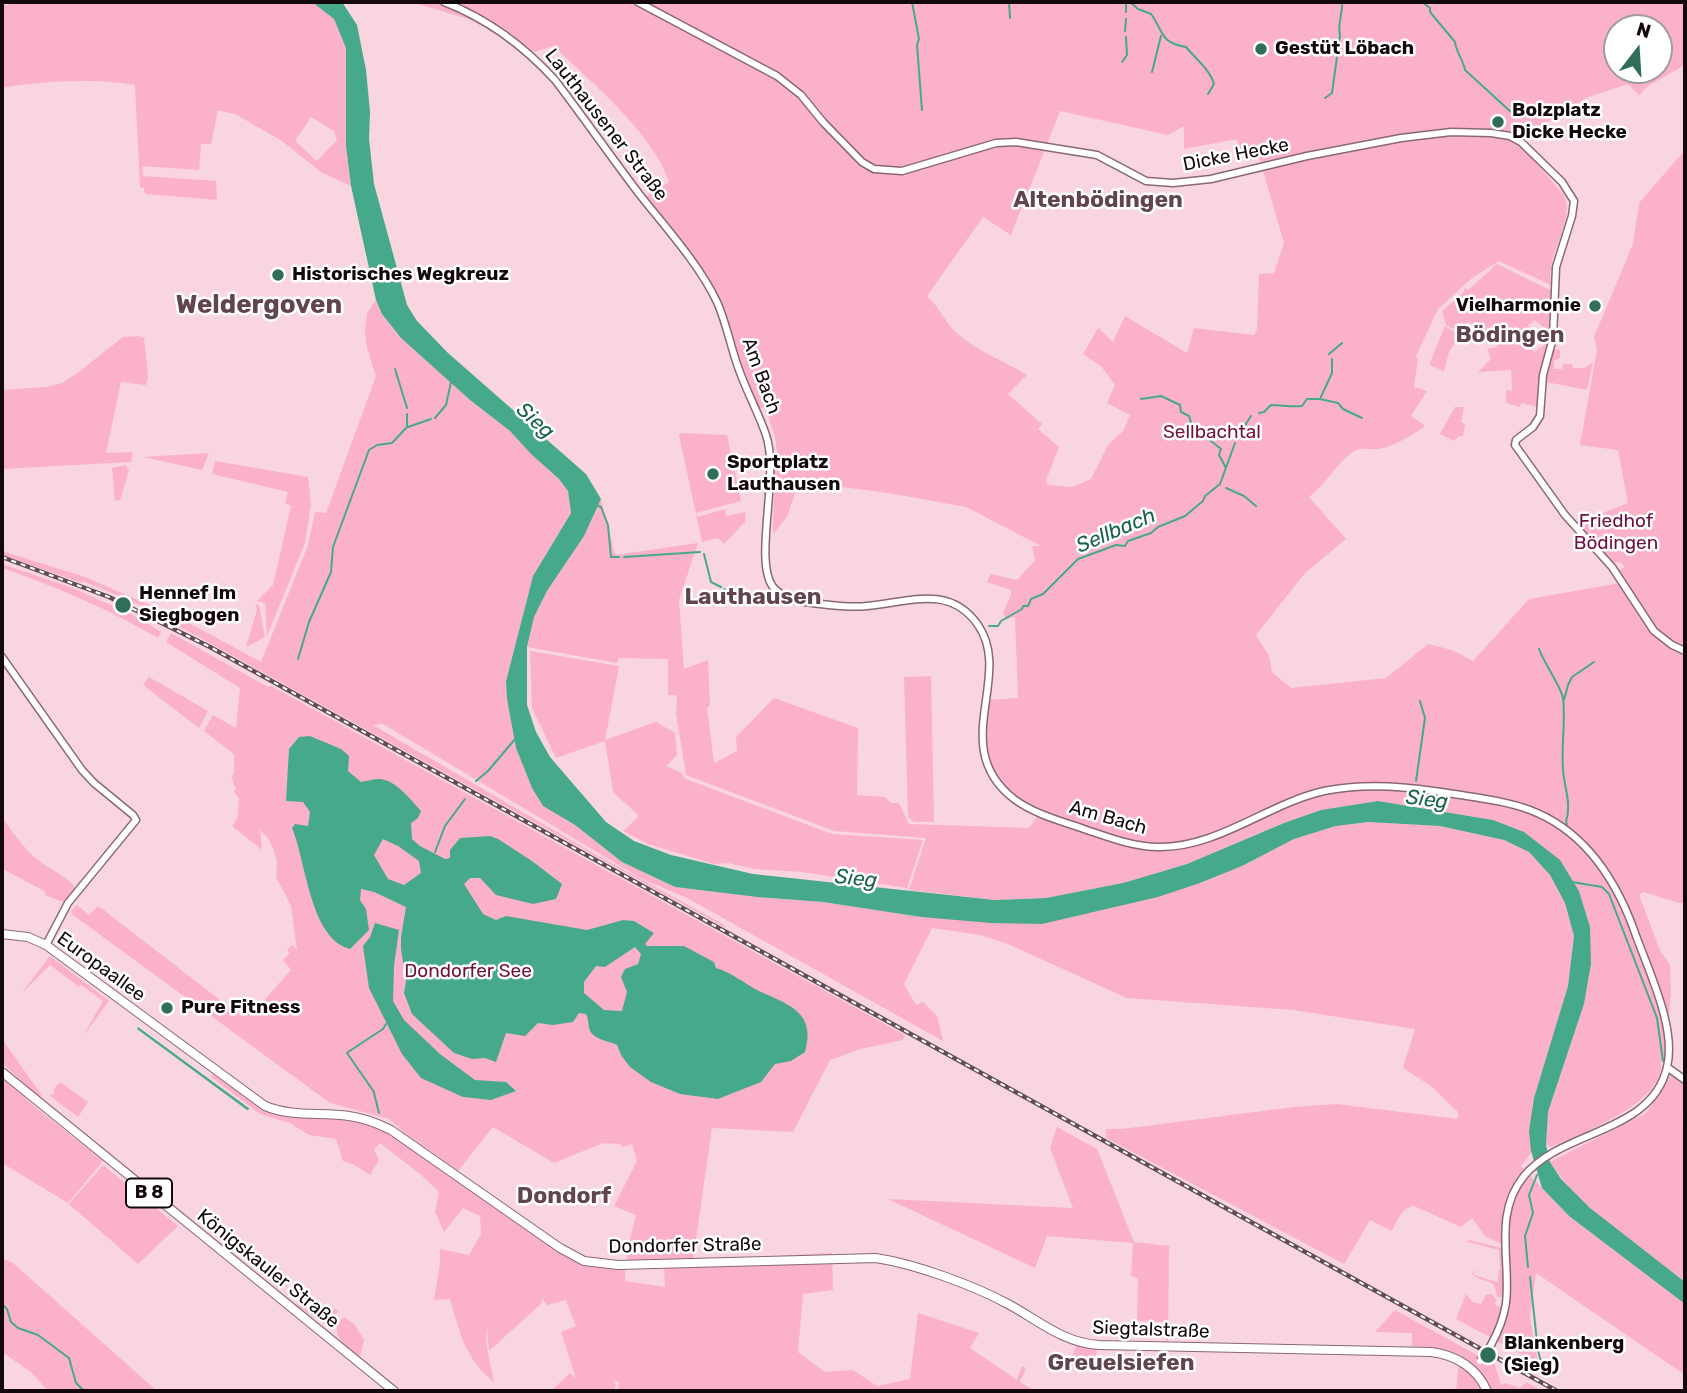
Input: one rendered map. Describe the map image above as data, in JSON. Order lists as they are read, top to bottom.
{
  "streets": {
    "main road": [
      "Europaallee",
      "B 8",
      "Dondorfer Straße",
      "Königskauler Straße",
      "Siegtalstraße"
    ],
    "street": ["Lauthausener Straße", "Dicke Hecke", "Am Bach"]
  },
  "crossings": [
    ["Lauthausener Straße", "Am Bach"],
    ["Am Bach", "Siegtalstraße"],
    ["Europaallee", "Dondorfer Straße"],
    ["Dondorfer Straße", "Siegtalstraße"]
  ],
  "districts": [
    "Altenbödingen",
    "Weldergoven",
    "Bödingen",
    "Lauthausen",
    "Dondorf",
    "Greuelsiefen"
  ],
  "water": ["Sieg", "Sellbach"],
  "parks": ["Sellbachtal", "Friedhof Bödingen", "Dondorfer See"],
  "places": [
    "Gestüt Löbach",
    "Bolzplatz Dicke Hecke",
    "Historisches Wegkreuz",
    "Vielharmonie",
    "Sportplatz Lauthausen",
    "Hennef Im Siegbogen",
    "Pure Fitness",
    "Blankenberg (Sieg)"
  ],
  "north": "top"
}
